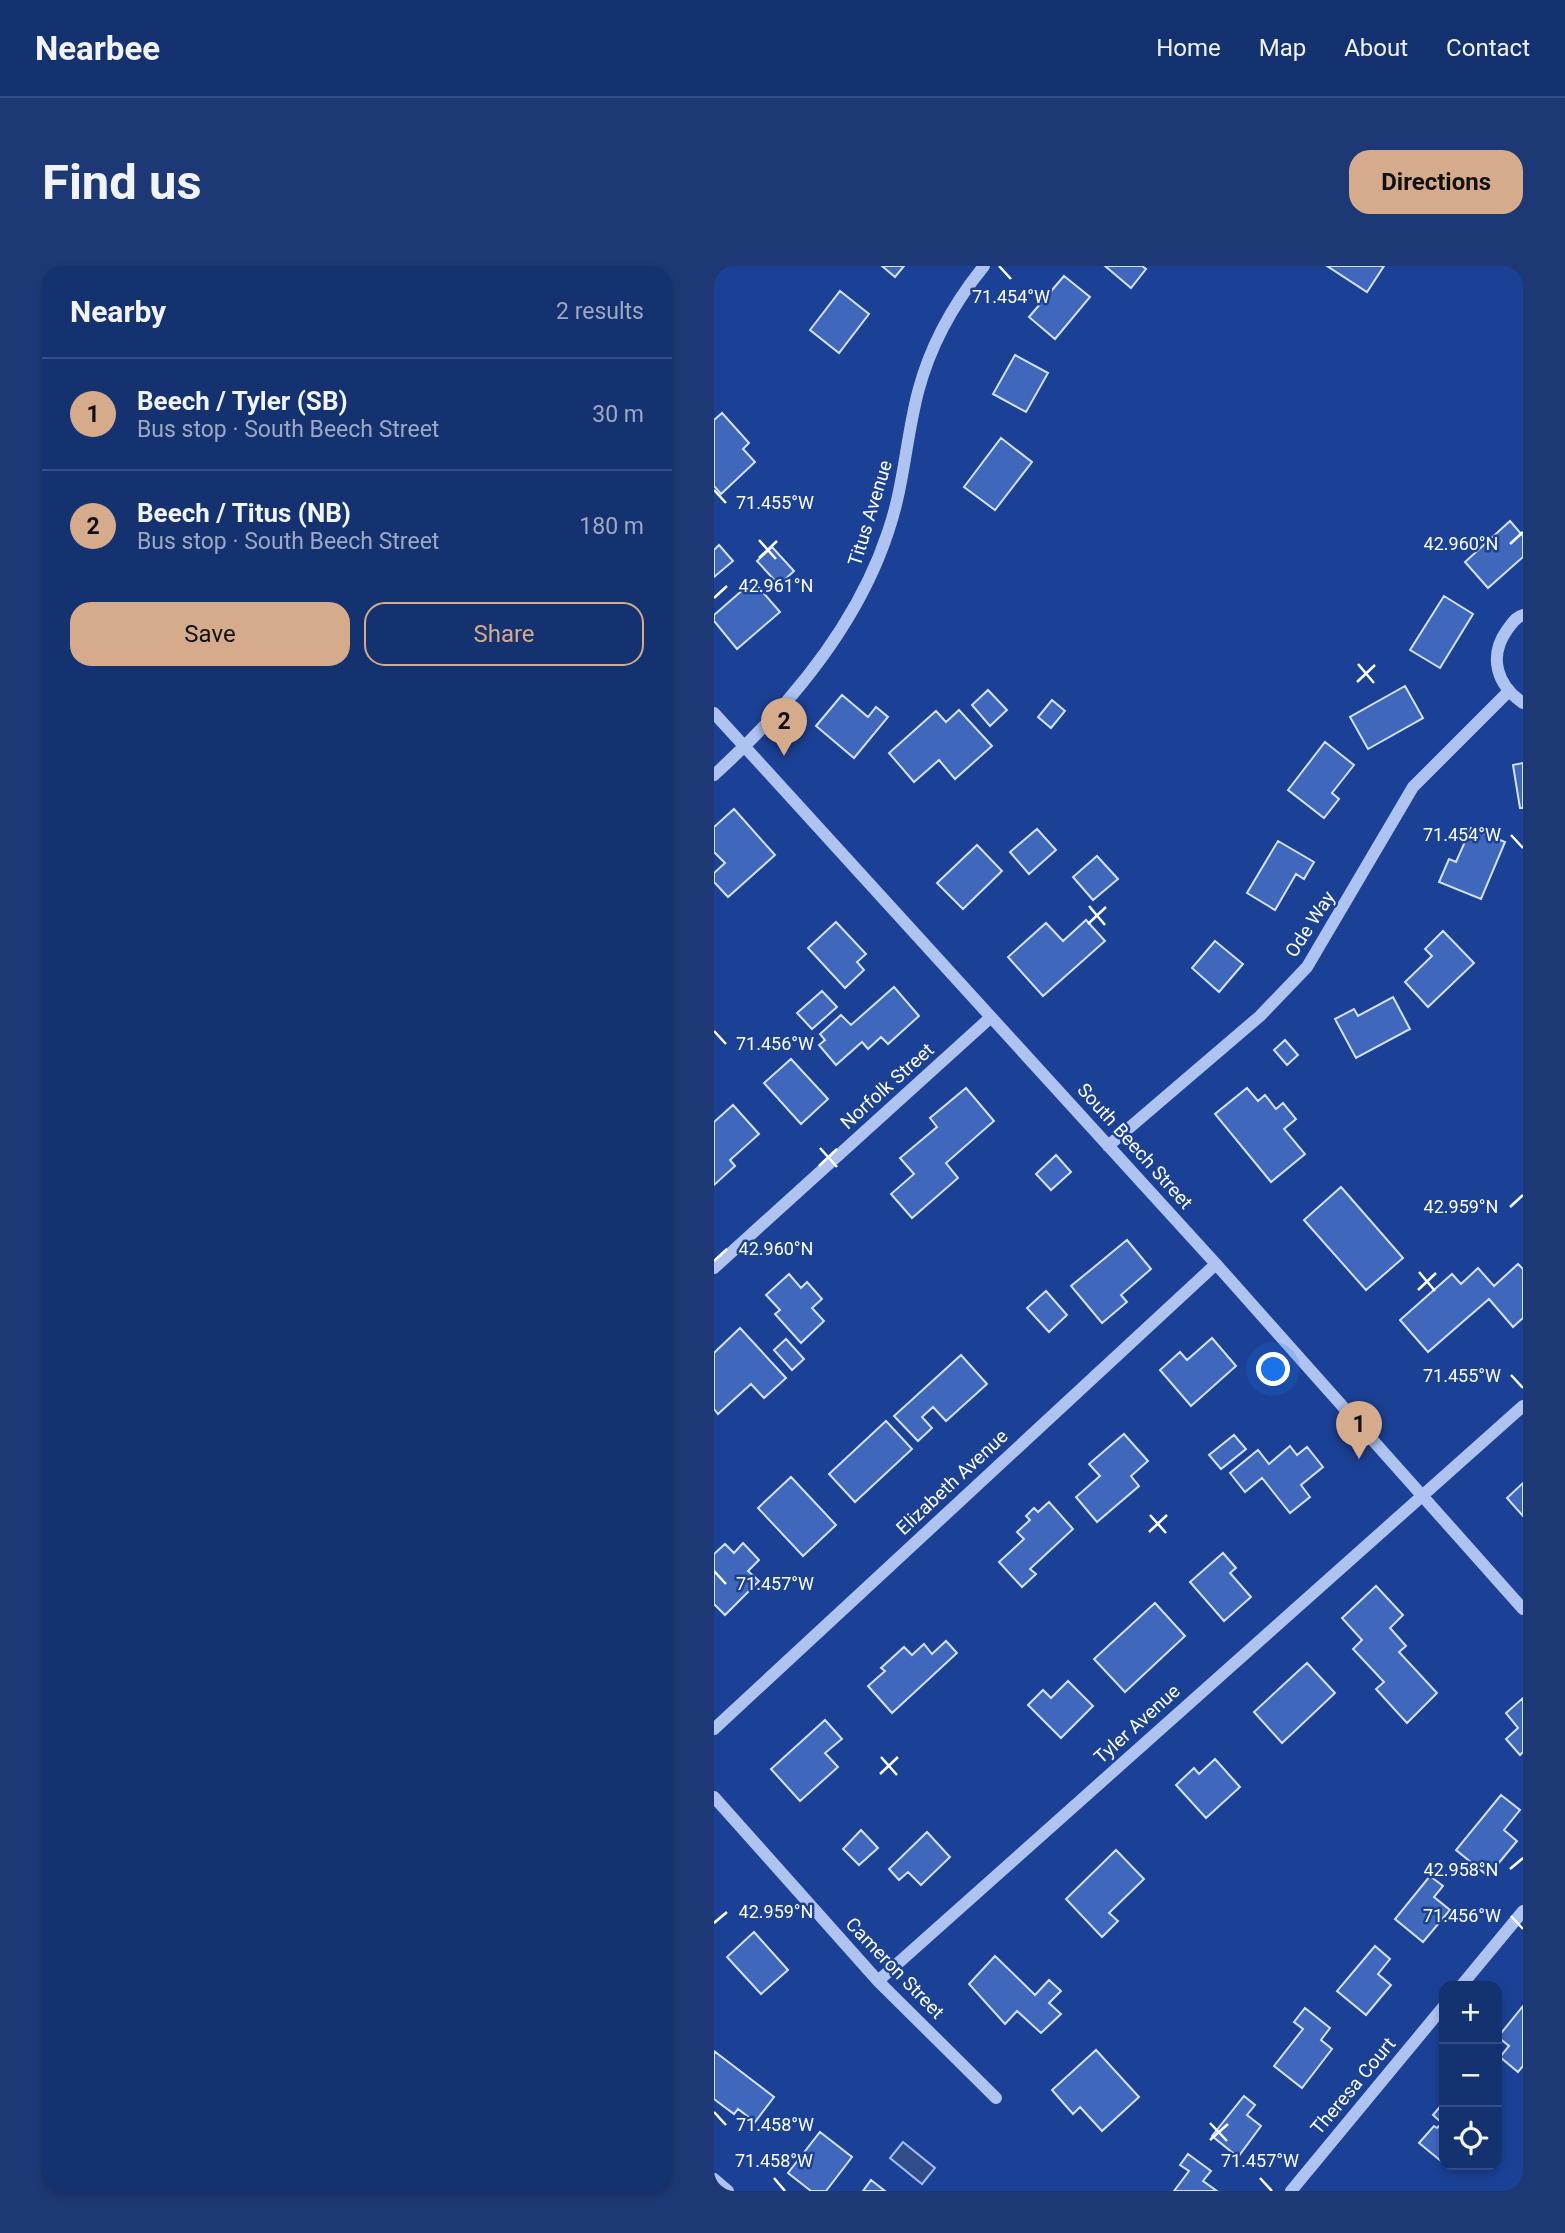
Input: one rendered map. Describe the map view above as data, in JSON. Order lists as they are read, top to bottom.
{
  "streets": {
    "street": [
      "Titus Avenue",
      "Ode Way",
      "Norfolk Street",
      "South Beech Street",
      "Elizabeth Avenue",
      "Tyler Avenue",
      "Cameron Street",
      "Theresa Court"
    ]
  },
  "crossings": [
    ["Titus Avenue", "South Beech Street"],
    ["Ode Way", "South Beech Street"],
    ["Norfolk Street", "South Beech Street"],
    ["South Beech Street", "Elizabeth Avenue"],
    ["South Beech Street", "Tyler Avenue"],
    ["Tyler Avenue", "Cameron Street"]
  ],
  "page": {
    "header": "Nearbee",
    "nav": [
      "Home",
      "Map",
      "About",
      "Contact"
    ],
    "buttons": [
      "Directions",
      ["Save", "Share"]
    ],
    "title": "Find us",
    "heading": ["Nearby", "2 results"],
    "list": [
      {
        "mark": "1",
        "name": "Beech / Tyler (SB)",
        "note": "Bus stop · South Beech Street",
        "value": "30 m"
      },
      {
        "mark": "2",
        "name": "Beech / Titus (NB)",
        "note": "Bus stop · South Beech Street",
        "value": "180 m"
      }
    ],
    "pins": ["2", "1"],
    "map_buttons": ["+", "−"]
  },
  "coordinates": [
    "71.454°W",
    "71.455°W",
    "42.960°N",
    "42.961°N",
    "71.456°W",
    "42.959°N",
    "71.457°W",
    "42.958°N",
    "71.458°W"
  ]
}
